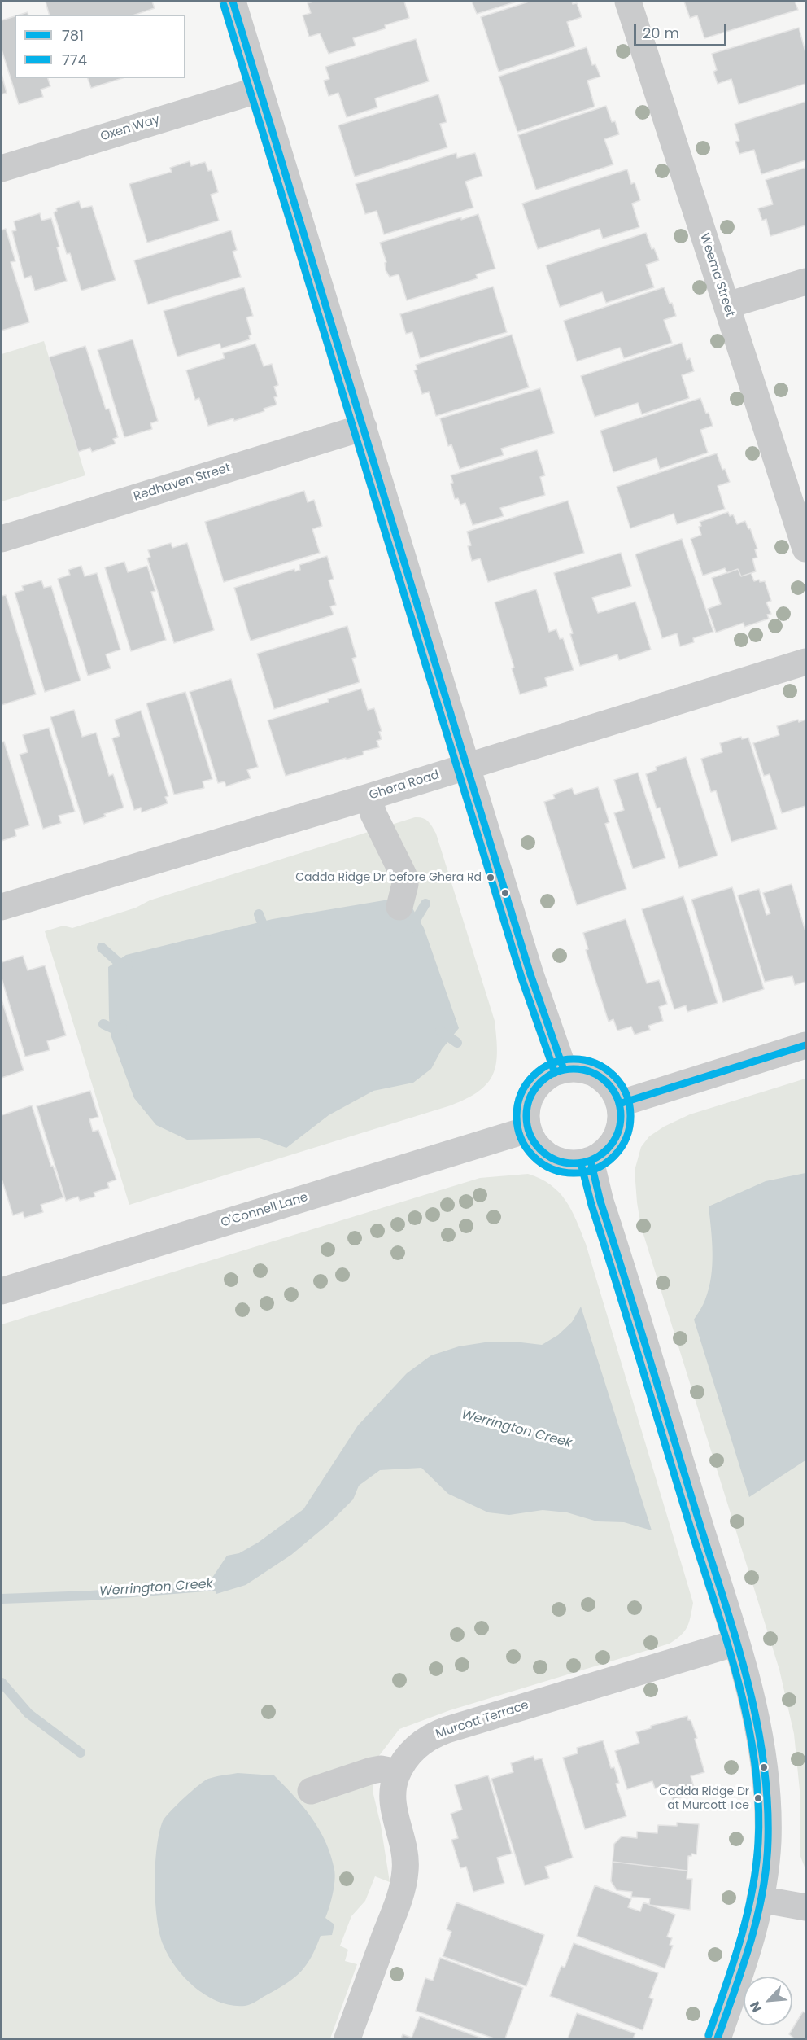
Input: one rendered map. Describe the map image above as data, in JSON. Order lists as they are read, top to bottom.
{
  "streets": {
    "street": [
      "Oxen Way",
      "Weema Street",
      "Redhaven Street",
      "Ghera Road",
      "O'Connell Lane",
      "Murcott Terrace"
    ]
  },
  "water": ["Werrington Creek"],
  "places": ["Cadda Ridge Dr before Ghera Rd", "Cadda Ridge Dr at Murcott Tce"],
  "lines": ["transit line 781", "transit line 774"],
  "legend": ["781", "774"],
  "scale_bar": "20 m",
  "north": "bottom left"
}
